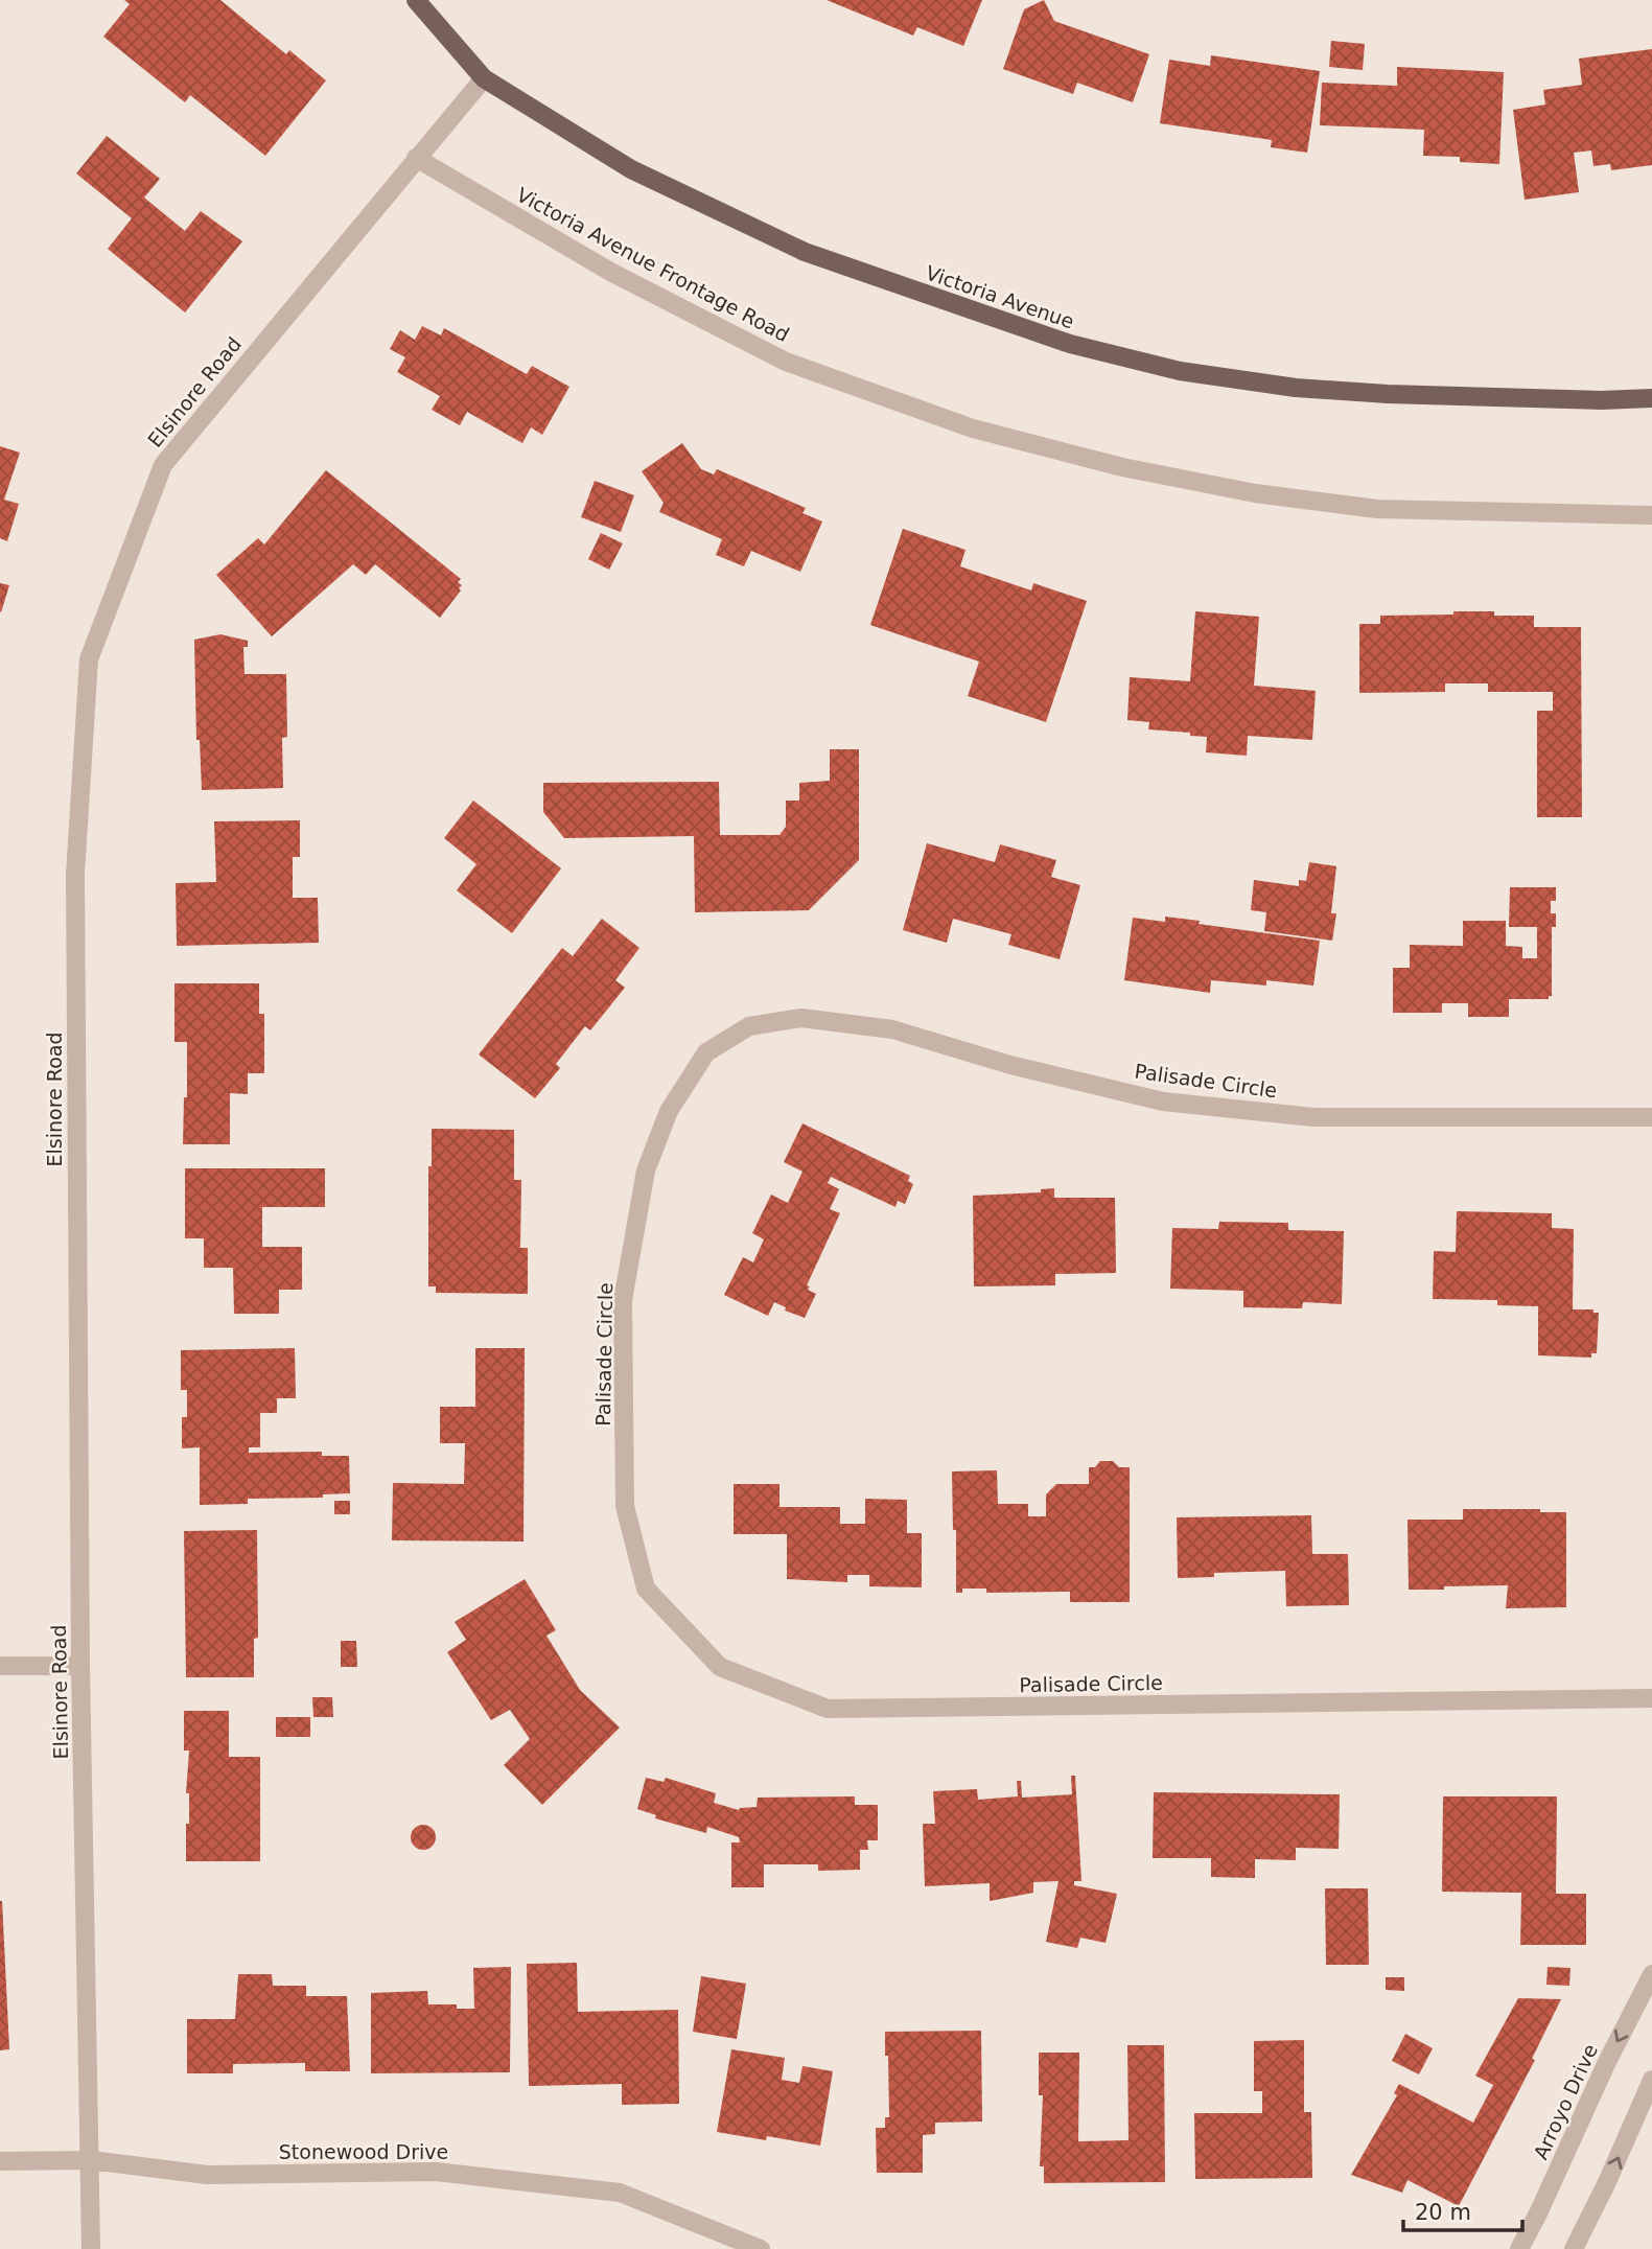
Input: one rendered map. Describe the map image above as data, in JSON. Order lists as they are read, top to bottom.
{
  "streets": {
    "main road": ["Victoria Avenue"],
    "street": [
      "Victoria Avenue Frontage Road",
      "Elsinore Road",
      "Palisade Circle",
      "Arroyo Drive",
      "Stonewood Drive"
    ]
  },
  "crossings": [
    ["Victoria Avenue Frontage Road", "Elsinore Road"],
    ["Victoria Avenue", "Elsinore Road"],
    ["Elsinore Road", "Stonewood Drive"]
  ],
  "scale_bar": "20 m"
}
